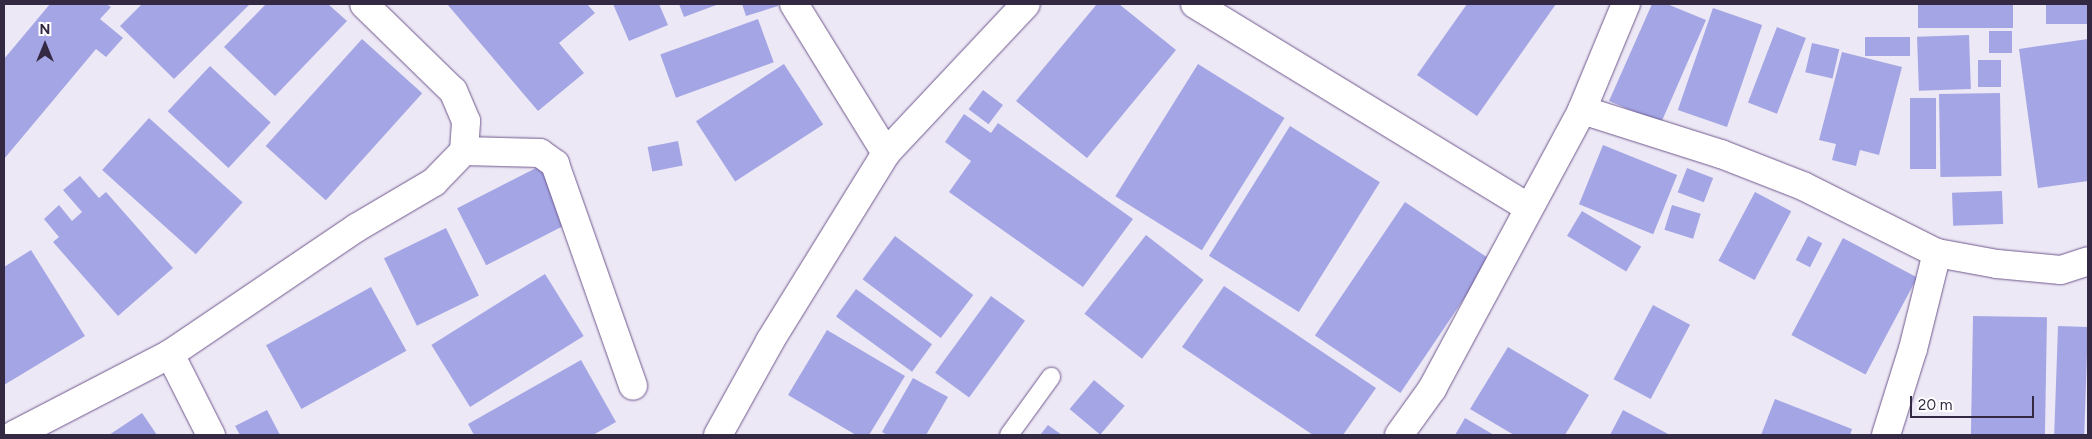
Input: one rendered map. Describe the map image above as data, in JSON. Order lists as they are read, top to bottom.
{
  "scale_bar": "20 m",
  "north": "top"
}
